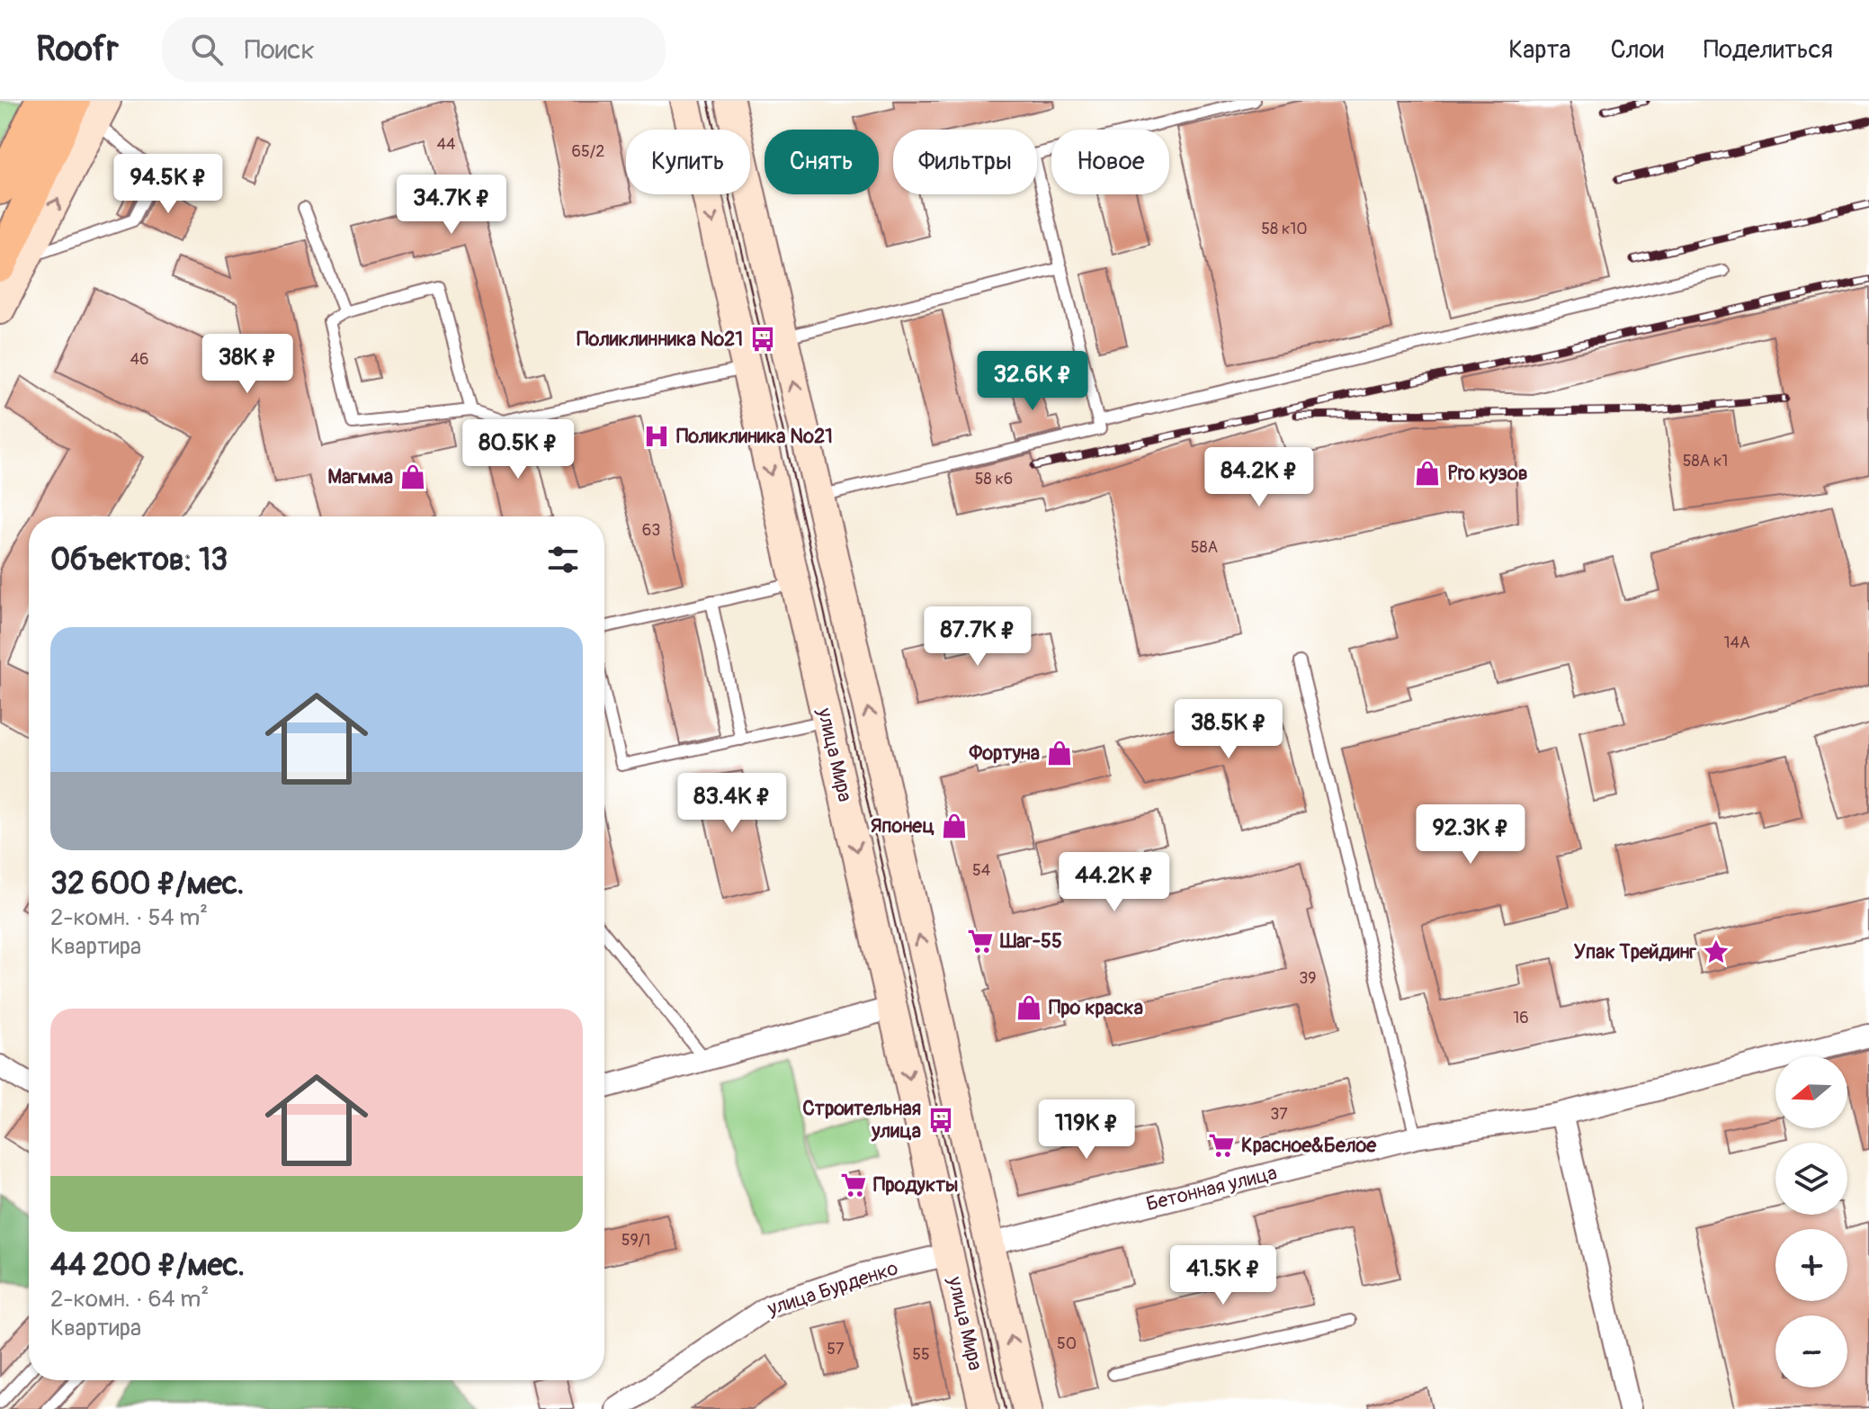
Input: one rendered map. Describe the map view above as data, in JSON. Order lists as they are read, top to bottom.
{
  "streets": {
    "street": ["улица Мира", "Бетонная улица", "улица Бурденко"]
  },
  "crossings": [
    ["улица Мира", "Бетонная улица"],
    ["улица Мира", "улица Бурденко"]
  ],
  "places": {
    "bus stop": ["Поликлинника №21", "Строительная улица"],
    "hospital": ["Поликлиника №21"],
    "shop": [
      "Pro кузов",
      "Магмма",
      "Фортуна",
      "Японец",
      "Про краска"
    ],
    "supermarket": ["Шаг-55", "Красное&Белое", "Продукты"],
    "place": ["Упак Трейдинг"]
  },
  "house_numbers": [
    "44",
    "65/2",
    "58 к10",
    "46",
    "58А к1",
    "58 к6",
    "63",
    "58А",
    "14А",
    "54",
    "39",
    "16",
    "37",
    "59/1",
    "50",
    "57",
    "55"
  ],
  "north": "left",
  "page": {
    "header": "Roofr",
    "search": "Поиск",
    "nav": ["Карта", "Слои", "Поделиться"],
    "chip": [
      "Купить",
      "Снять",
      "Фильтры",
      "Новое"
    ],
    "price": [
      "94.5K ₽",
      "34.7K ₽",
      "38K ₽",
      "32.6K ₽",
      "80.5K ₽",
      "84.2K ₽",
      "87.7K ₽",
      "38.5K ₽",
      "83.4K ₽",
      "92.3K ₽",
      "44.2K ₽",
      "119K ₽",
      "41.5K ₽"
    ],
    "heading": "Объектов: 13",
    "list": [
      {
        "name": "32 600 ₽/мес.",
        "note": "2-комн. · 54 m² · Квартира"
      },
      {
        "name": "44 200 ₽/мес.",
        "note": "2-комн. · 64 m² · Квартира"
      }
    ],
    "map_buttons": ["+", "−"]
  }
}
